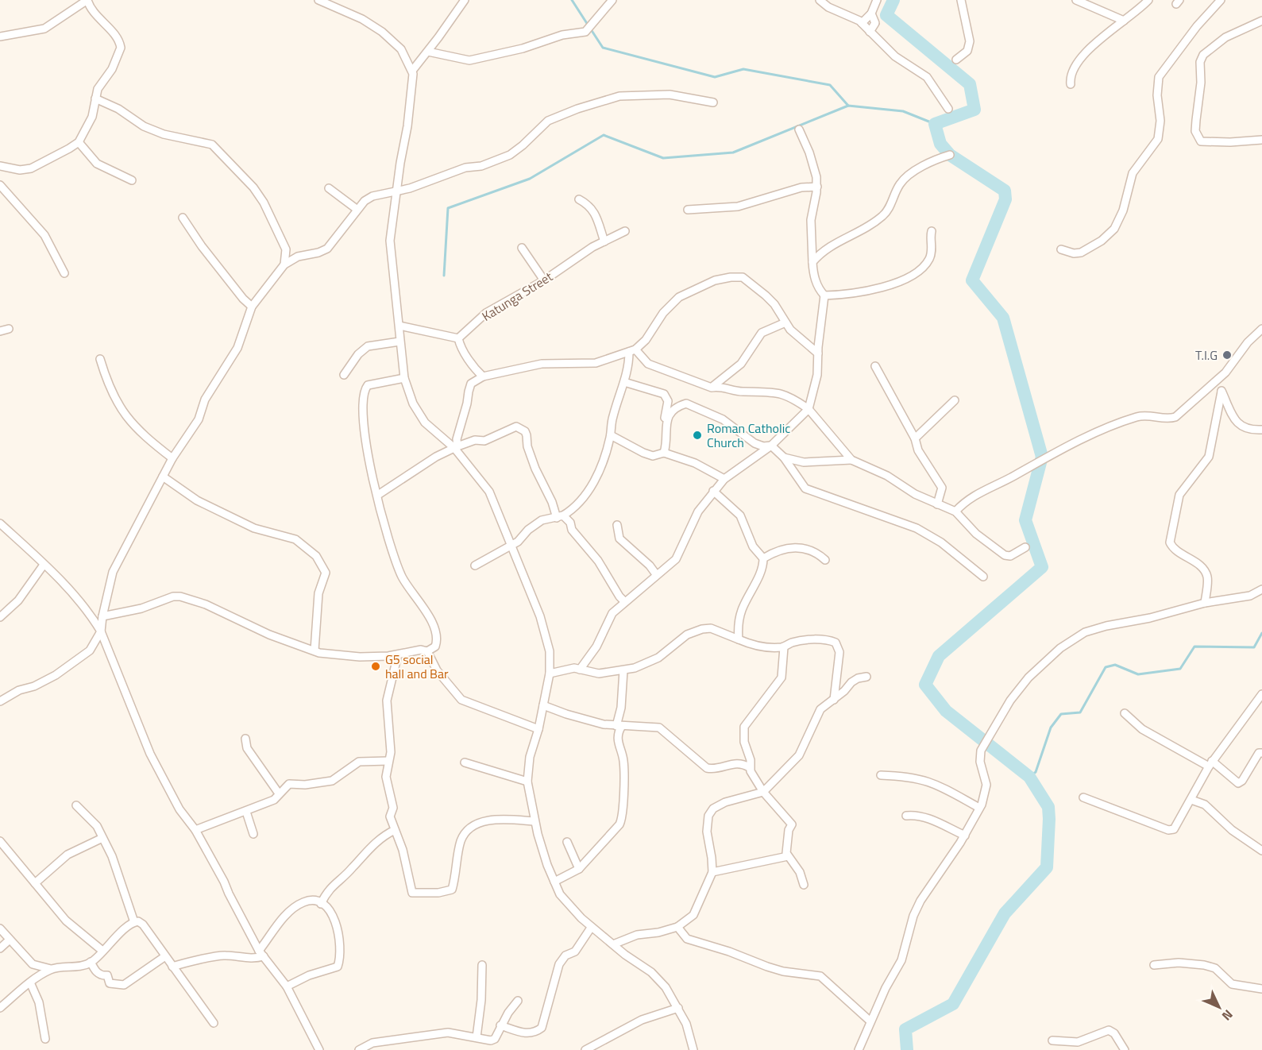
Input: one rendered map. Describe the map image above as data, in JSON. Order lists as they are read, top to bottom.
{
  "streets": {
    "street": ["Katunga Street"]
  },
  "places": ["T.I.G", "Roman Catholic Church", "G5 social hall and Bar"],
  "north": "bottom right"
}
